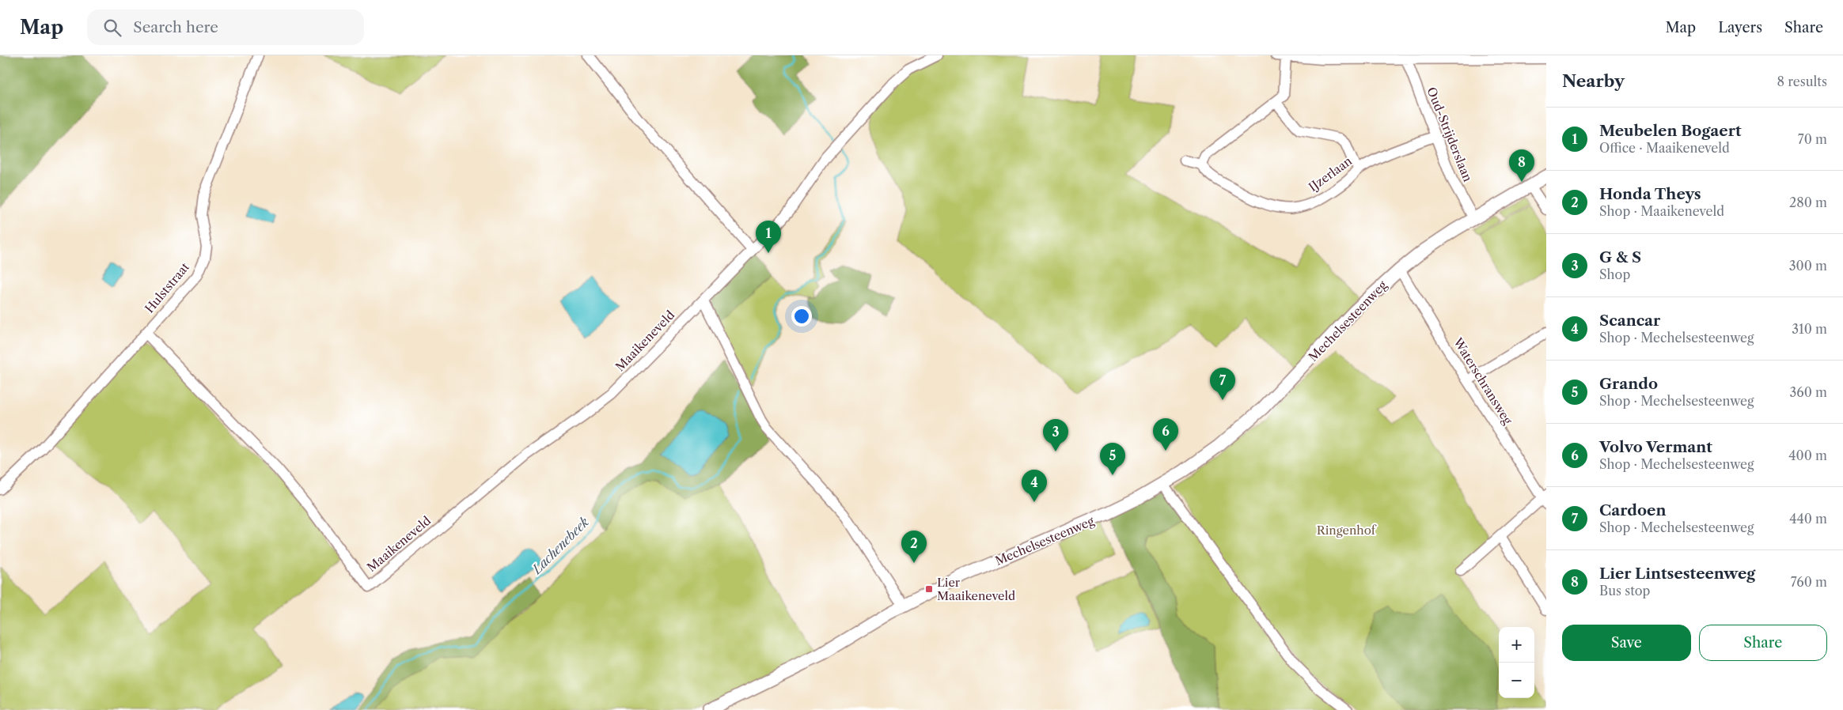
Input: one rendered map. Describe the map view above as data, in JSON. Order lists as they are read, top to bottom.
{
  "streets": {
    "main road": ["Mechelsesteenweg"],
    "street": [
      "Oud-Strijderslaan",
      "IJzerlaan",
      "Hulststraat",
      "Maaikeneveld",
      "Waterschransweg"
    ]
  },
  "crossings": [
    ["Oud-Strijderslaan", "IJzerlaan"],
    ["Oud-Strijderslaan", "Mechelsesteenweg"],
    ["Hulststraat", "Maaikeneveld"],
    ["Mechelsesteenweg", "Waterschransweg"]
  ],
  "water": ["Lachenebeek"],
  "parks": ["Ringenhof"],
  "places": {
    "transit": ["Lier Maaikeneveld"]
  },
  "page": {
    "header": "Map",
    "search": "Search here",
    "nav": ["Map", "Layers", "Share"],
    "heading": ["Nearby", "8 results"],
    "list": [
      {
        "mark": "1",
        "name": "Meubelen Bogaert",
        "note": "Office · Maaikeneveld",
        "value": "70 m"
      },
      {
        "mark": "2",
        "name": "Honda Theys",
        "note": "Shop · Maaikeneveld",
        "value": "280 m"
      },
      {
        "mark": "3",
        "name": "G & S",
        "note": "Shop",
        "value": "300 m"
      },
      {
        "mark": "4",
        "name": "Scancar",
        "note": "Shop · Mechelsesteenweg",
        "value": "310 m"
      },
      {
        "mark": "5",
        "name": "Grando",
        "note": "Shop · Mechelsesteenweg",
        "value": "360 m"
      },
      {
        "mark": "6",
        "name": "Volvo Vermant",
        "note": "Shop · Mechelsesteenweg",
        "value": "400 m"
      },
      {
        "mark": "7",
        "name": "Cardoen",
        "note": "Shop · Mechelsesteenweg",
        "value": "440 m"
      },
      {
        "mark": "8",
        "name": "Lier Lintsesteenweg",
        "note": "Bus stop",
        "value": "760 m"
      }
    ],
    "pins": [
      "8",
      "1",
      "7",
      "6",
      "3",
      "5",
      "4",
      "2"
    ],
    "buttons": ["Save", "Share"],
    "map_buttons": ["+", "−"]
  }
}
